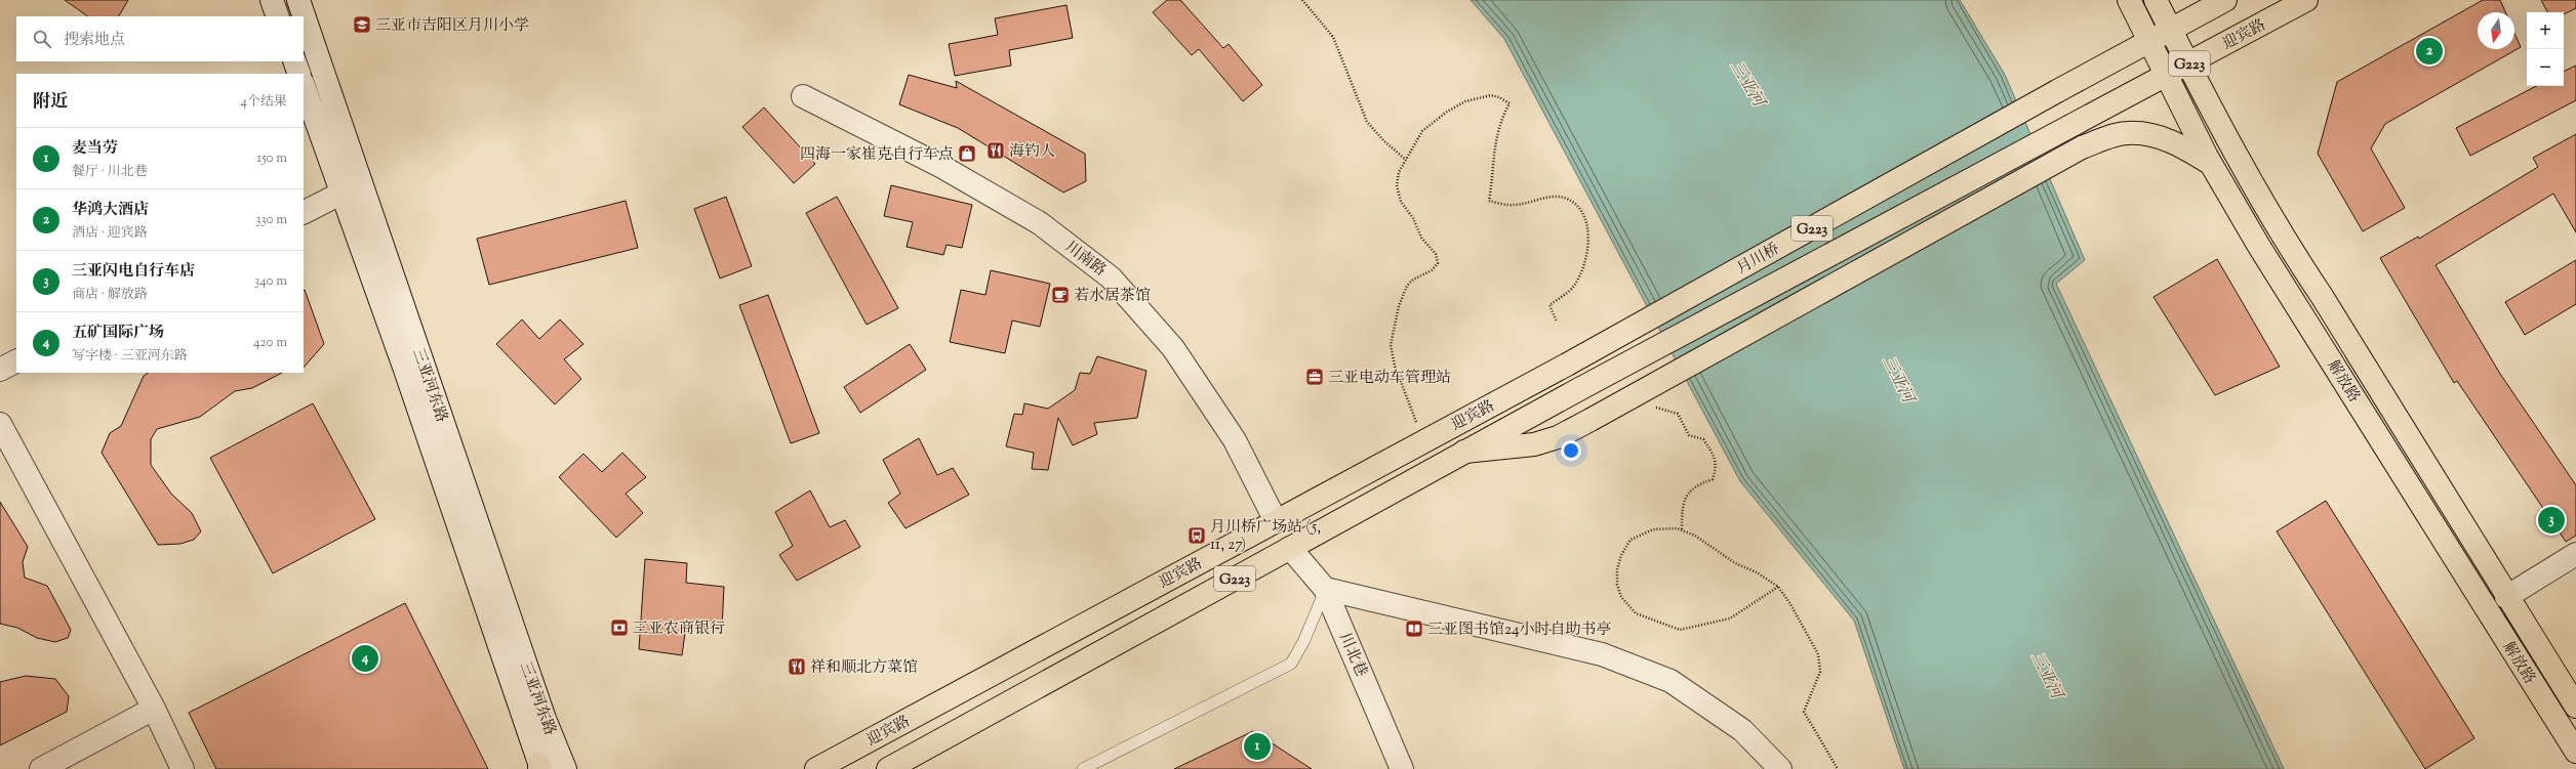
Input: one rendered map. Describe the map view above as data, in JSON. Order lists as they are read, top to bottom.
{
  "streets": {
    "main road": [
      "迎宾路",
      "G223",
      "月川桥",
      "解放路"
    ],
    "street": ["川南路", "三亚河东路", "川北巷"]
  },
  "crossings": [
    ["迎宾路", "川南路"],
    ["迎宾路", "月川桥"],
    ["迎宾路", "解放路"],
    ["迎宾路", "川北巷"],
    ["G223", "月川桥"],
    ["G223", "解放路"],
    ["月川桥", "解放路"]
  ],
  "water": ["三亚河"],
  "places": {
    "school or university": ["三亚市吉阳区月川小学"],
    "restaurant": ["海钓人", "祥和顺北方菜馆"],
    "shop": ["四海一家崔克自行车点"],
    "cafe": ["若水居茶馆"],
    "office": ["三亚电动车管理站"],
    "bus stop": ["月川桥广场站 (5, 11, 27)"],
    "bank": ["三亚农商银行"],
    "library": ["三亚图书馆24小时自助书亭"]
  },
  "north": "bottom",
  "page": {
    "map_buttons": ["+", "−"],
    "search": "搜索地点",
    "pins": [
      "2",
      "3",
      "4",
      "1"
    ],
    "heading": ["附近", "4个结果"],
    "list": [
      {
        "mark": "1",
        "name": "麦当劳",
        "note": "餐厅 · 川北巷",
        "value": "150 m"
      },
      {
        "mark": "2",
        "name": "华鸿大酒店",
        "note": "酒店 · 迎宾路",
        "value": "330 m"
      },
      {
        "mark": "3",
        "name": "三亚闪电自行车店",
        "note": "商店 · 解放路",
        "value": "340 m"
      },
      {
        "mark": "4",
        "name": "五矿国际广场",
        "note": "写字楼 · 三亚河东路",
        "value": "420 m"
      }
    ]
  }
}
